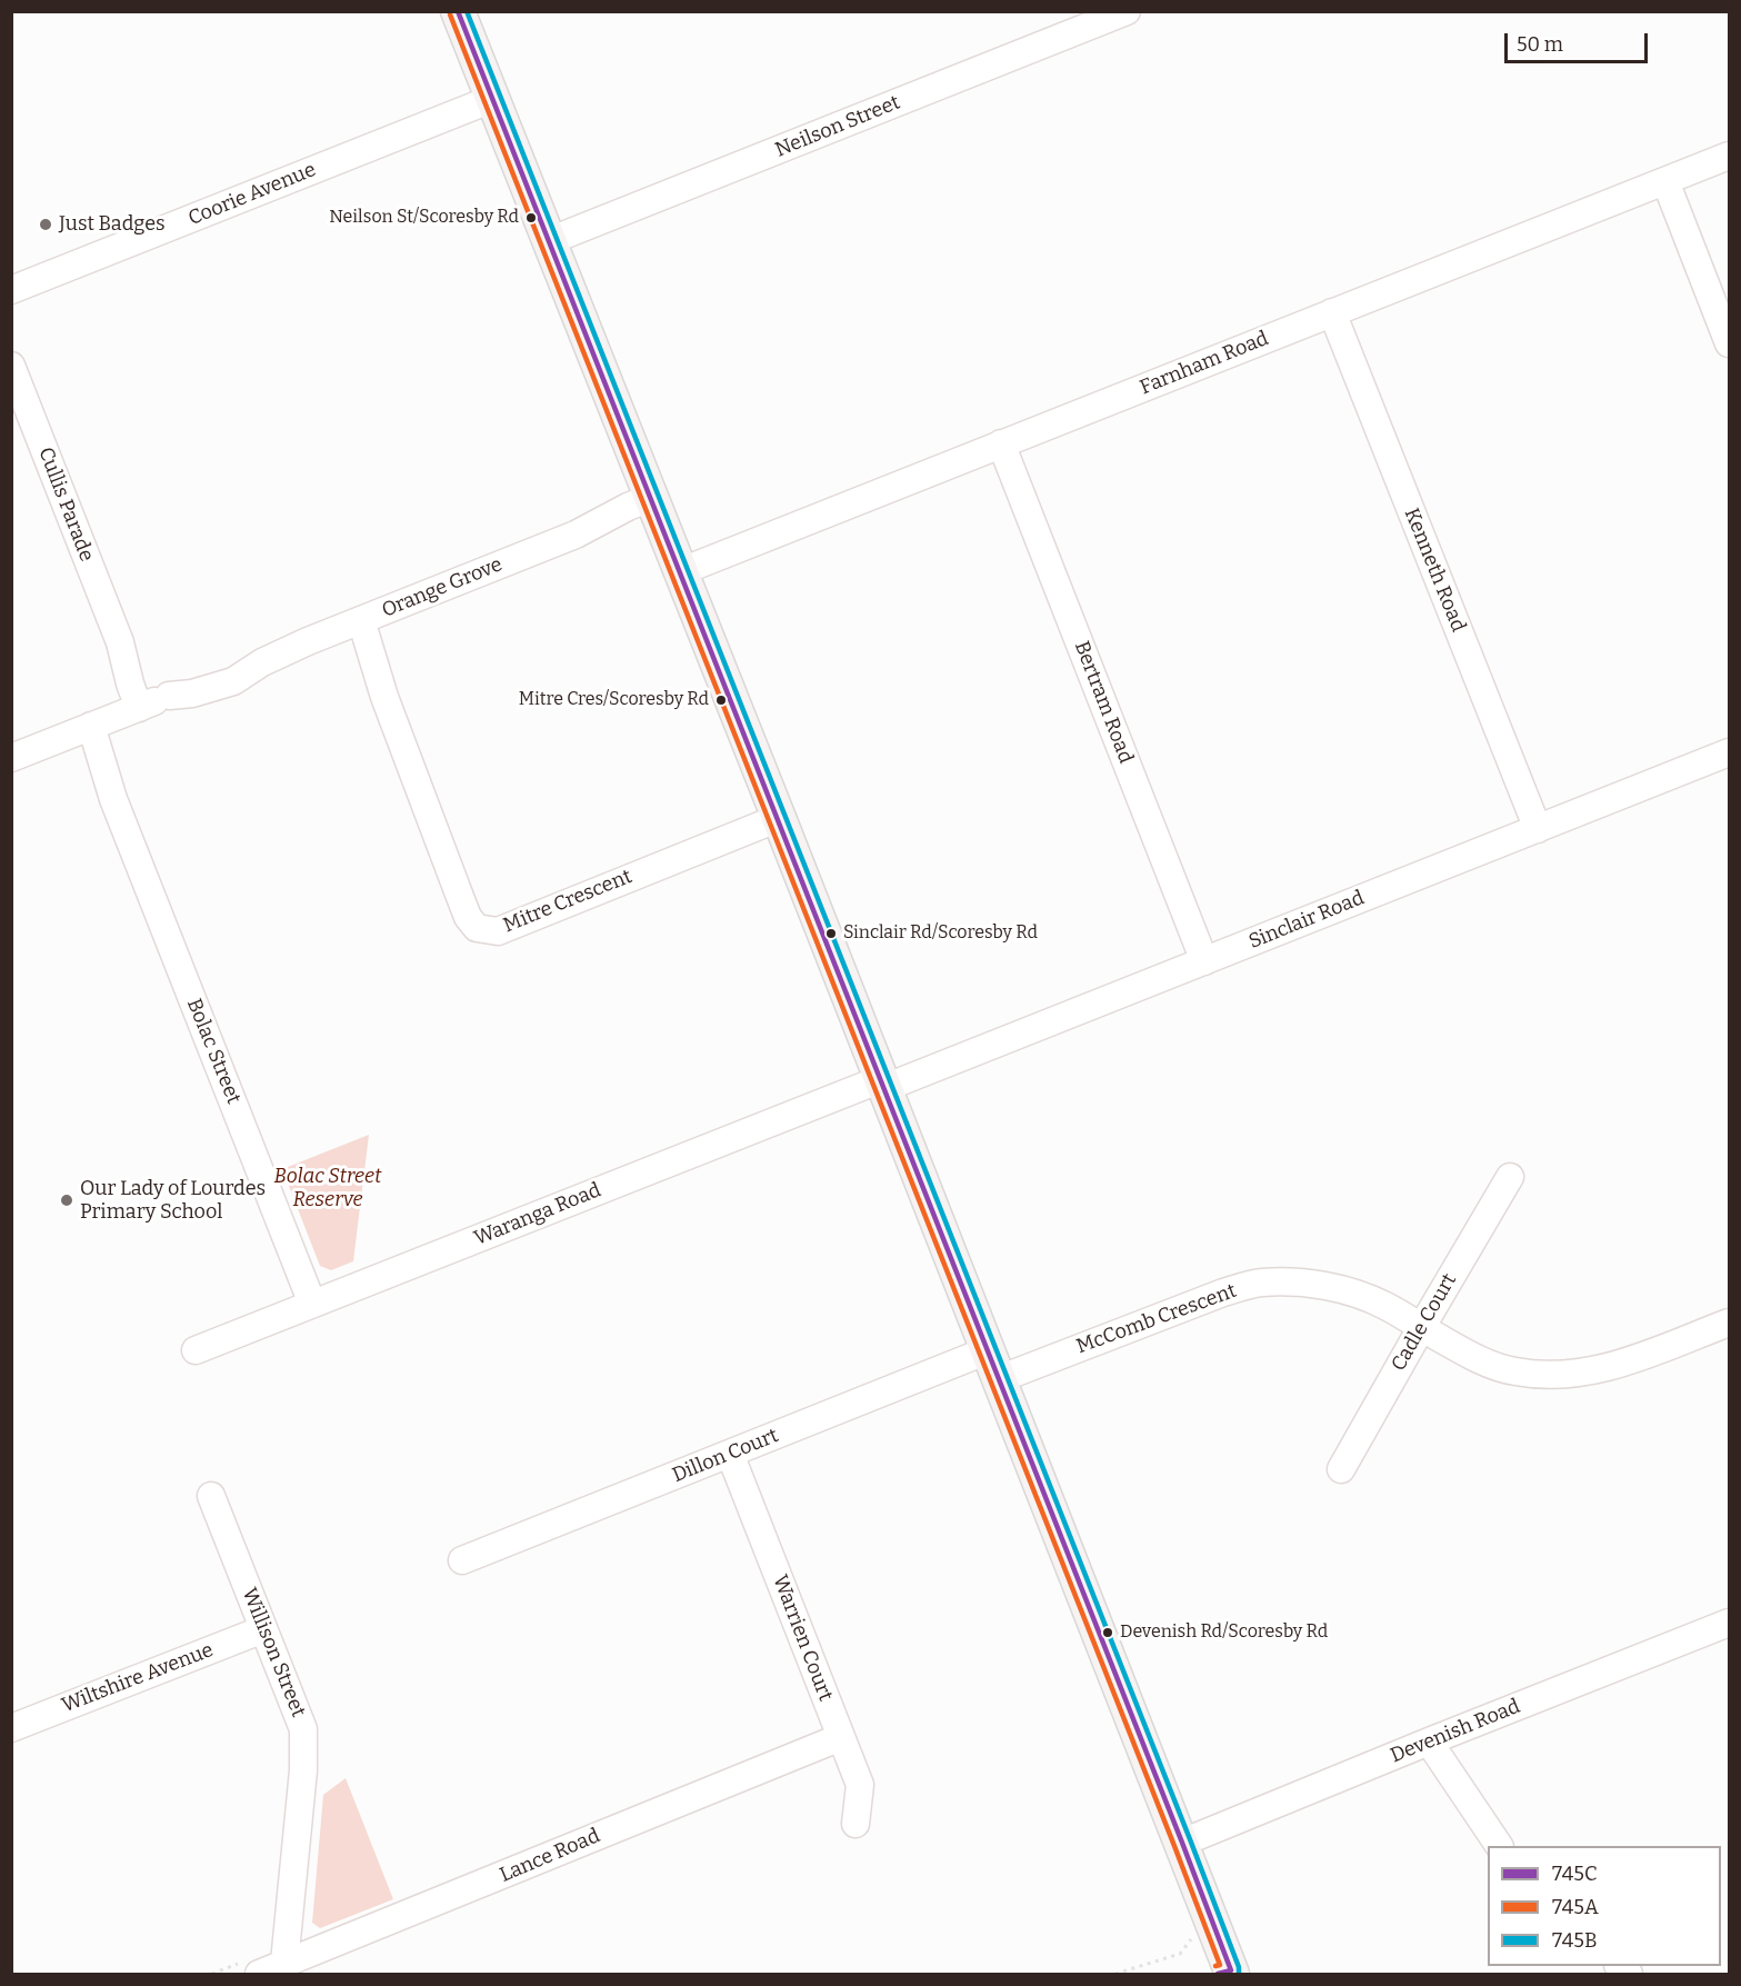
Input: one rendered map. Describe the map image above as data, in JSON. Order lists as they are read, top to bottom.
{
  "streets": {
    "street": [
      "Neilson Street",
      "Coorie Avenue",
      "Farnham Road",
      "Cullis Parade",
      "Kenneth Road",
      "Orange Grove",
      "Bertram Road",
      "Mitre Crescent",
      "Sinclair Road",
      "Bolac Street",
      "Waranga Road",
      "McComb Crescent",
      "Cadle Court",
      "Dillon Court",
      "Warrien Court",
      "Willison Street",
      "Wiltshire Avenue",
      "Devenish Road",
      "Lance Road"
    ]
  },
  "crossings": [
    ["Farnham Road", "Kenneth Road"],
    ["Farnham Road", "Bertram Road"],
    ["Cullis Parade", "Orange Grove"],
    ["Kenneth Road", "Sinclair Road"],
    ["Orange Grove", "Mitre Crescent"],
    ["Orange Grove", "Bolac Street"],
    ["Bertram Road", "Sinclair Road"],
    ["Sinclair Road", "Waranga Road"],
    ["Bolac Street", "Waranga Road"],
    ["McComb Crescent", "Cadle Court"],
    ["McComb Crescent", "Dillon Court"],
    ["Dillon Court", "Warrien Court"],
    ["Warrien Court", "Lance Road"],
    ["Willison Street", "Wiltshire Avenue"],
    ["Willison Street", "Lance Road"]
  ],
  "parks": ["Bolac Street Reserve"],
  "places": [
    "Neilson St/Scoresby Rd",
    "Just Badges",
    "Mitre Cres/Scoresby Rd",
    "Sinclair Rd/Scoresby Rd",
    "Our Lady of Lourdes Primary School",
    "Devenish Rd/Scoresby Rd"
  ],
  "lines": ["transit line 745C", "transit line 745B", "transit line 745A"],
  "legend": ["745C", "745A", "745B"],
  "scale_bar": "50 m"
}
